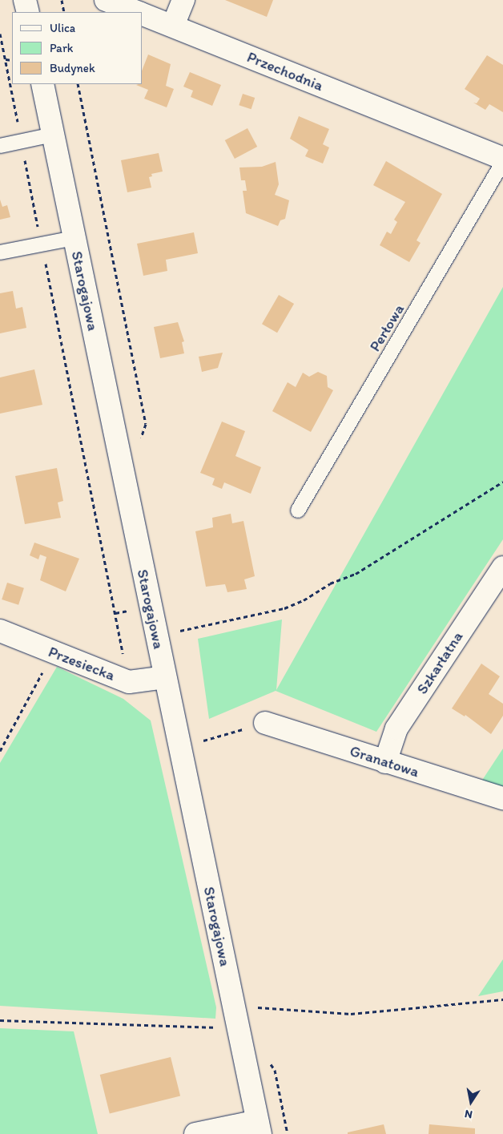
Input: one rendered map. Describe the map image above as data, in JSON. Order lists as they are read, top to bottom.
{
  "streets": {
    "street": [
      "Przechodnia",
      "Starogajowa",
      "Szkarłatna",
      "Przesiecka",
      "Granatowa"
    ],
    "lane": ["Perłowa"]
  },
  "crossings": [
    ["Przechodnia", "Perłowa"],
    ["Starogajowa", "Przesiecka"],
    ["Szkarłatna", "Granatowa"]
  ],
  "legend": ["Ulica", "Park", "Budynek"],
  "north": "bottom"
}
